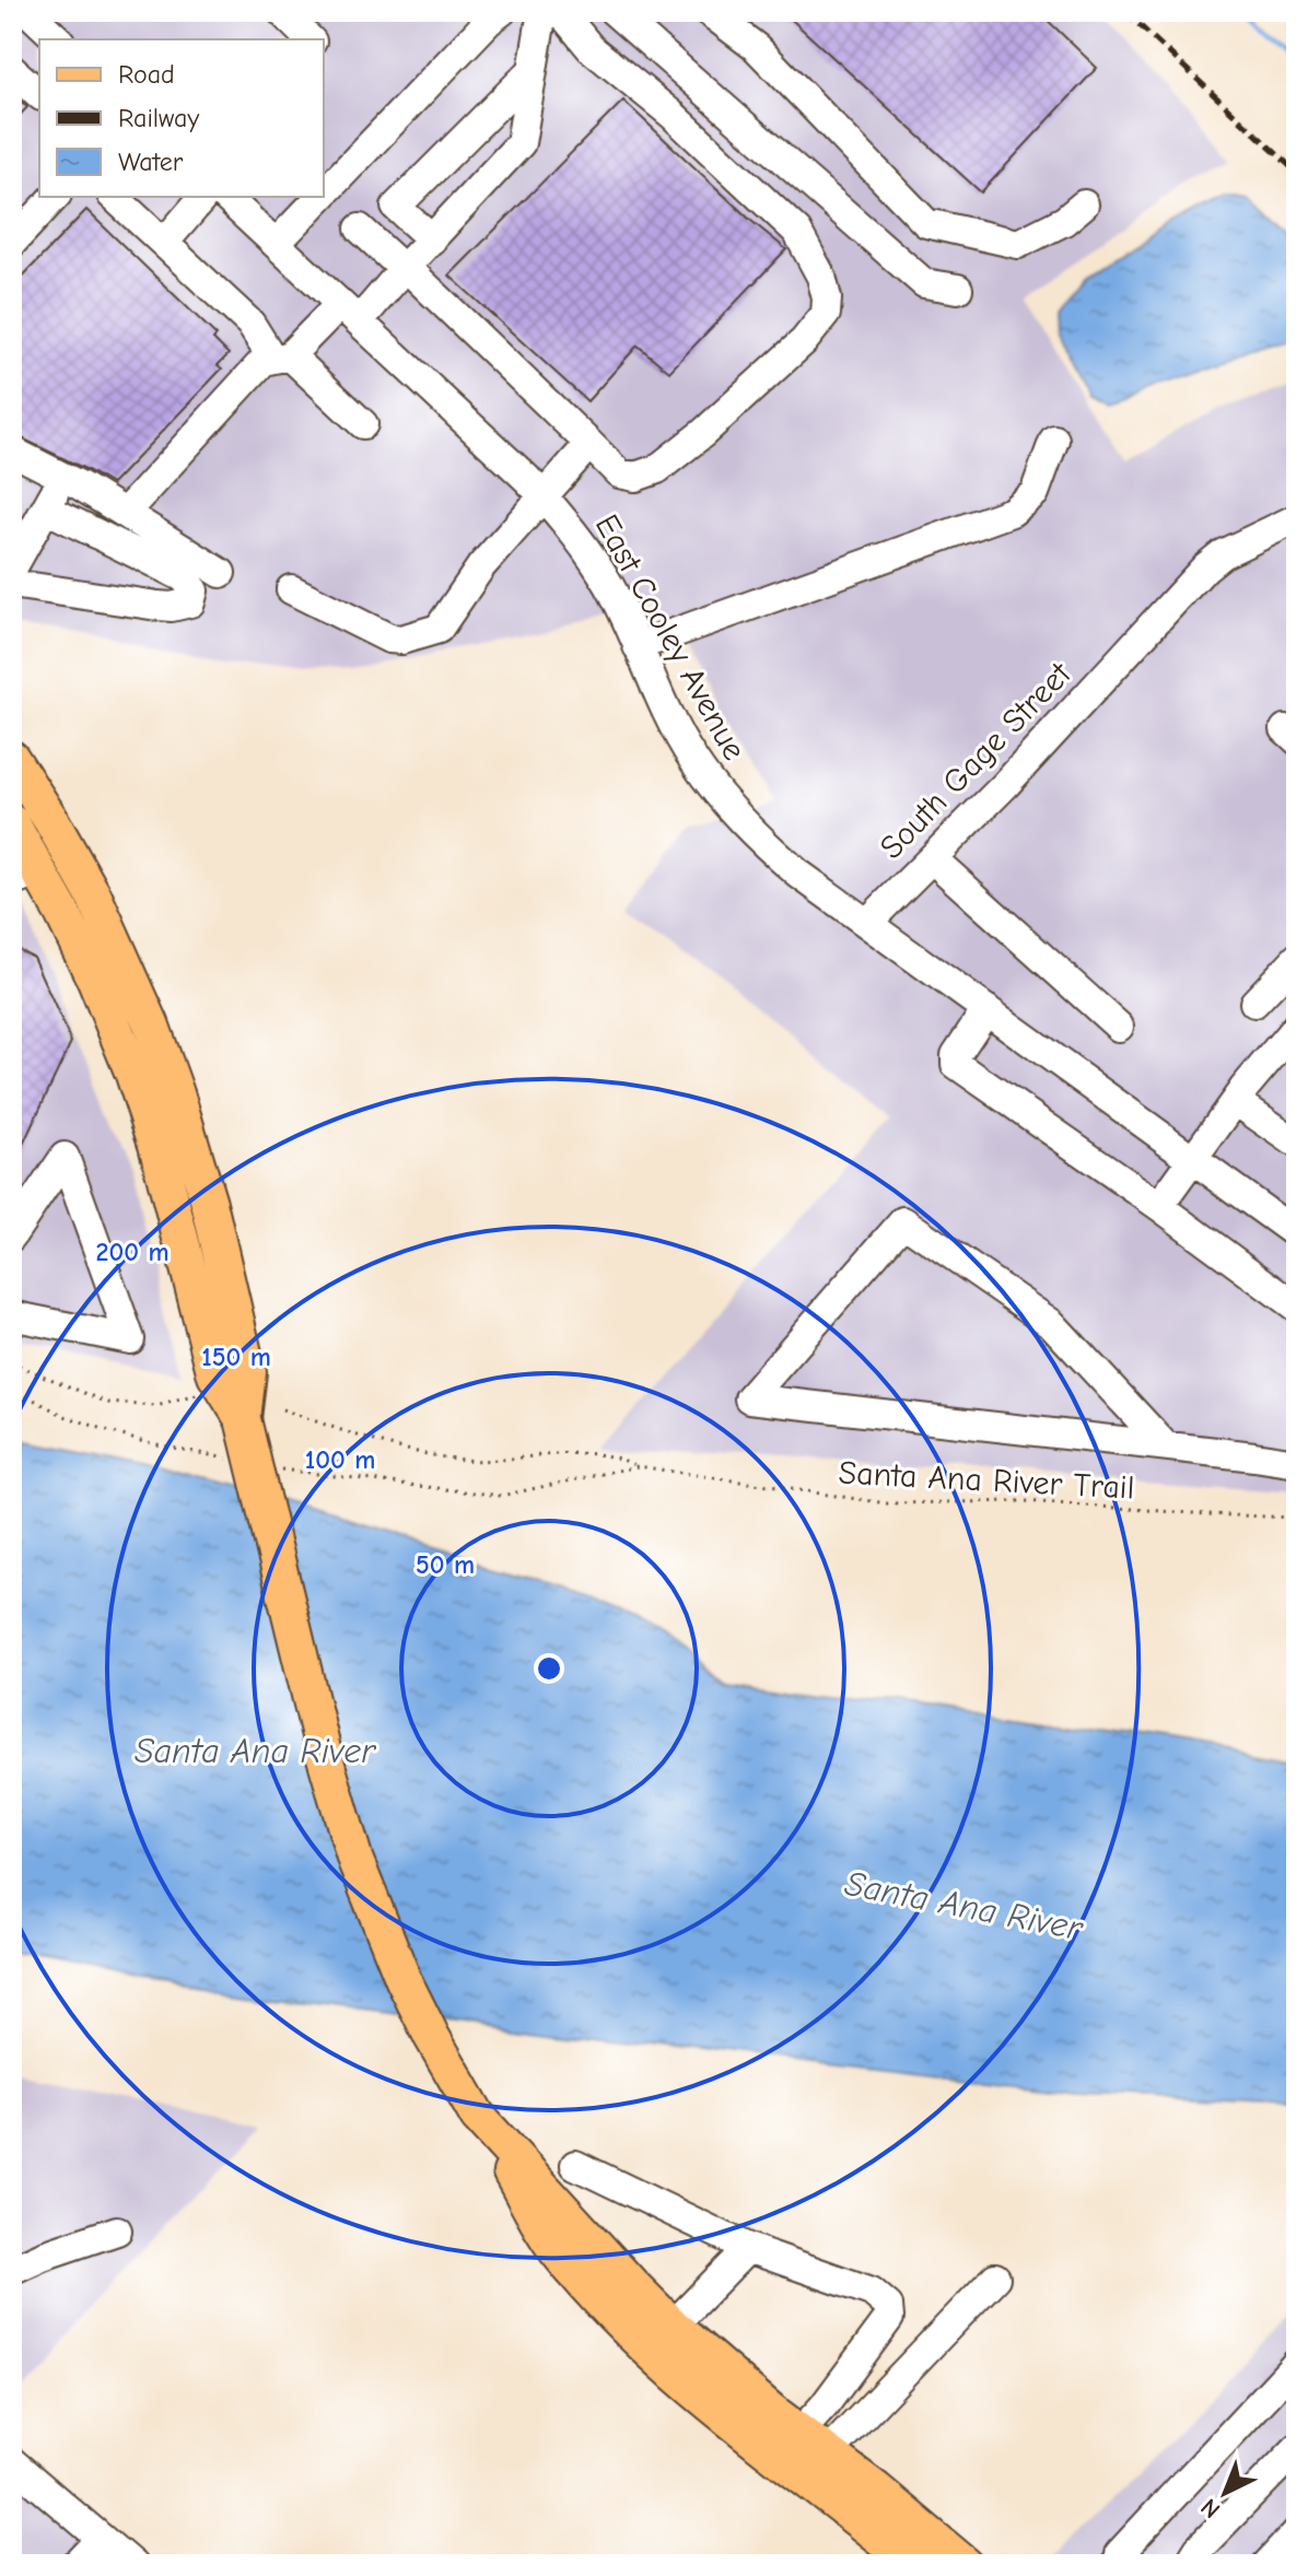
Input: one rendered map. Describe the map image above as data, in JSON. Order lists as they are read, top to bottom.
{
  "streets": {
    "street": ["East Cooley Avenue", "South Gage Street"],
    "path": ["Santa Ana River Trail"]
  },
  "crossings": [
    ["East Cooley Avenue", "South Gage Street"]
  ],
  "water": ["Santa Ana River"],
  "legend": ["Road", "Railway", "Water"],
  "north": "bottom left",
  "rings": [
    "200 m",
    "150 m",
    "100 m",
    "50 m"
  ]
}
